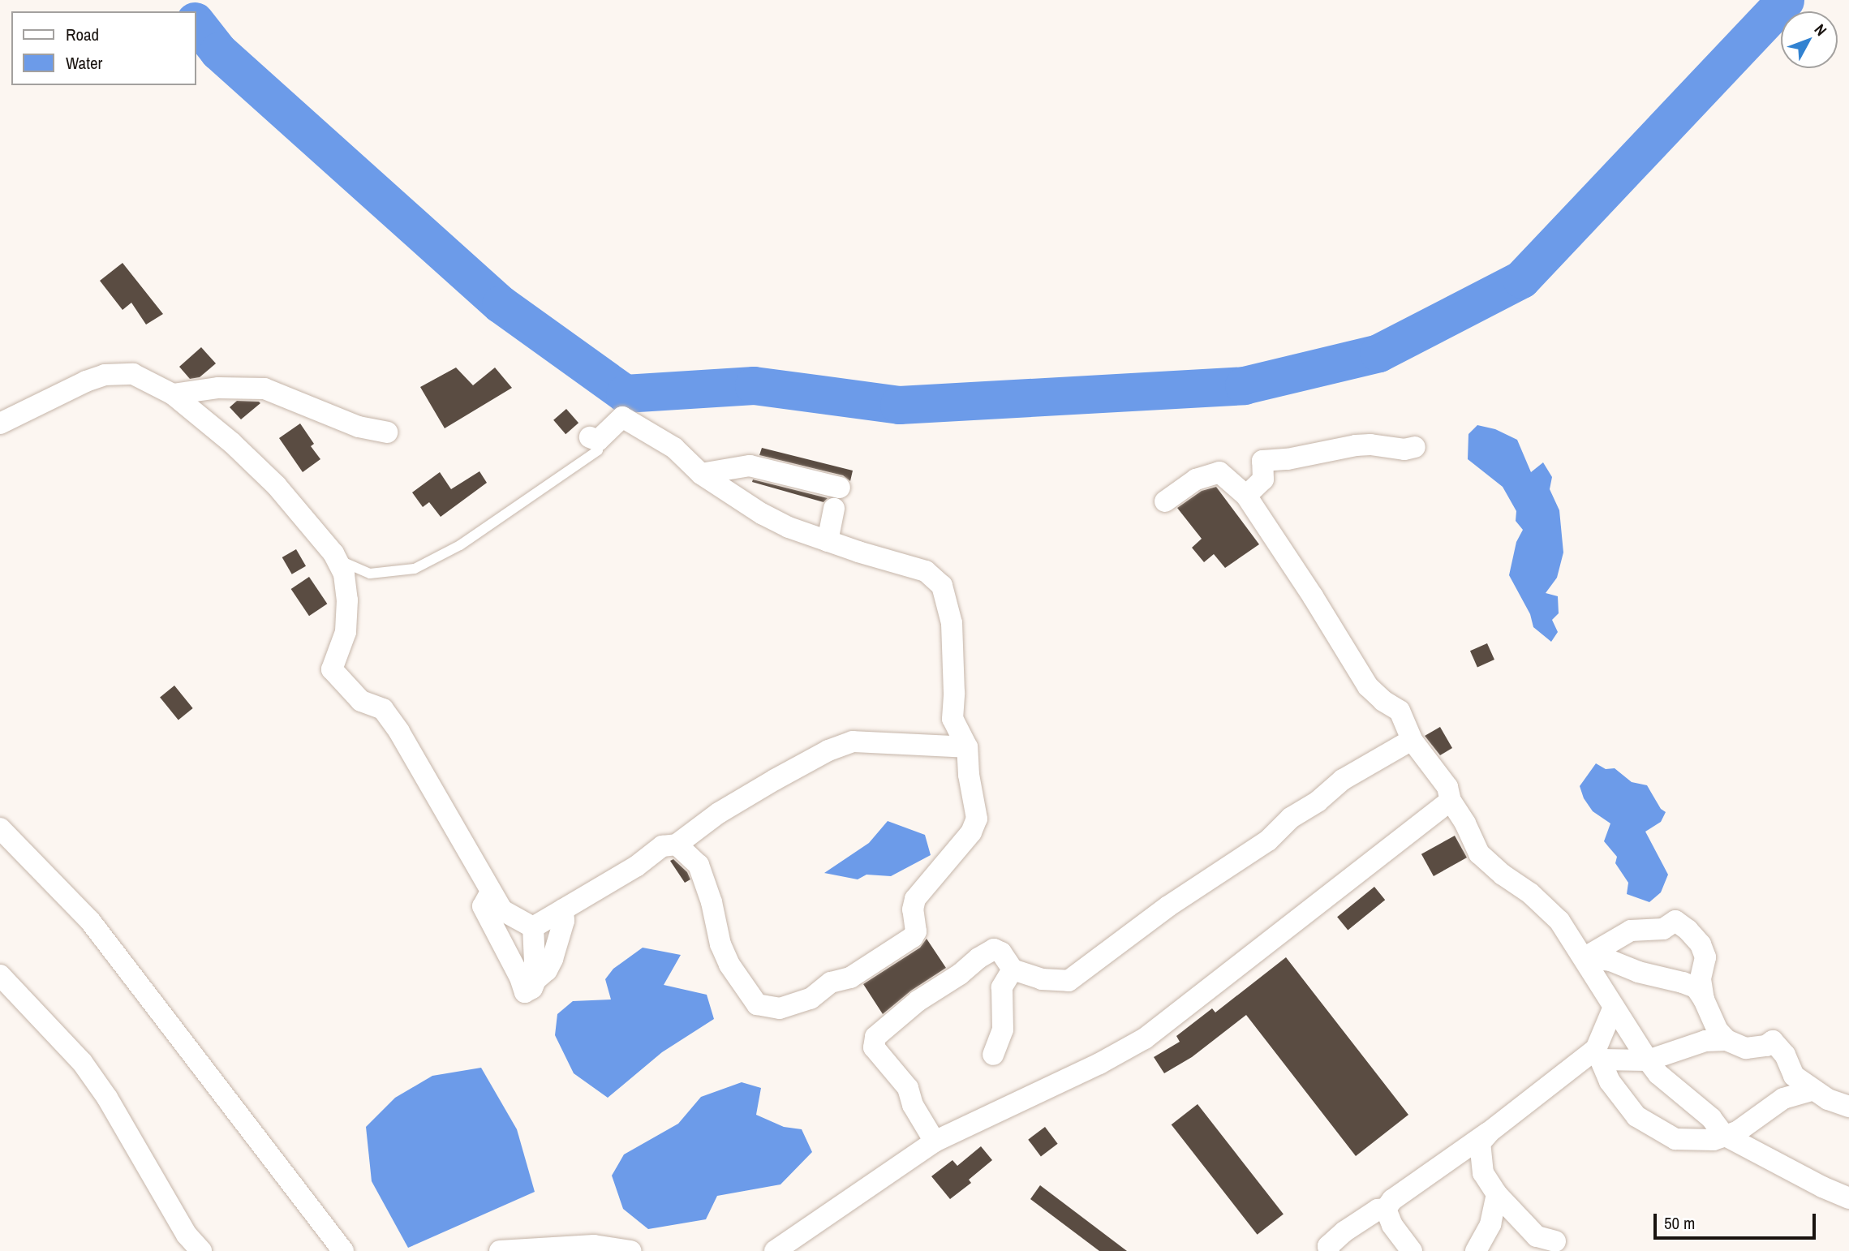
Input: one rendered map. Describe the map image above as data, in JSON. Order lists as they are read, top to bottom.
{
  "legend": ["Road", "Water"],
  "scale_bar": "50 m",
  "north": "top right"
}
